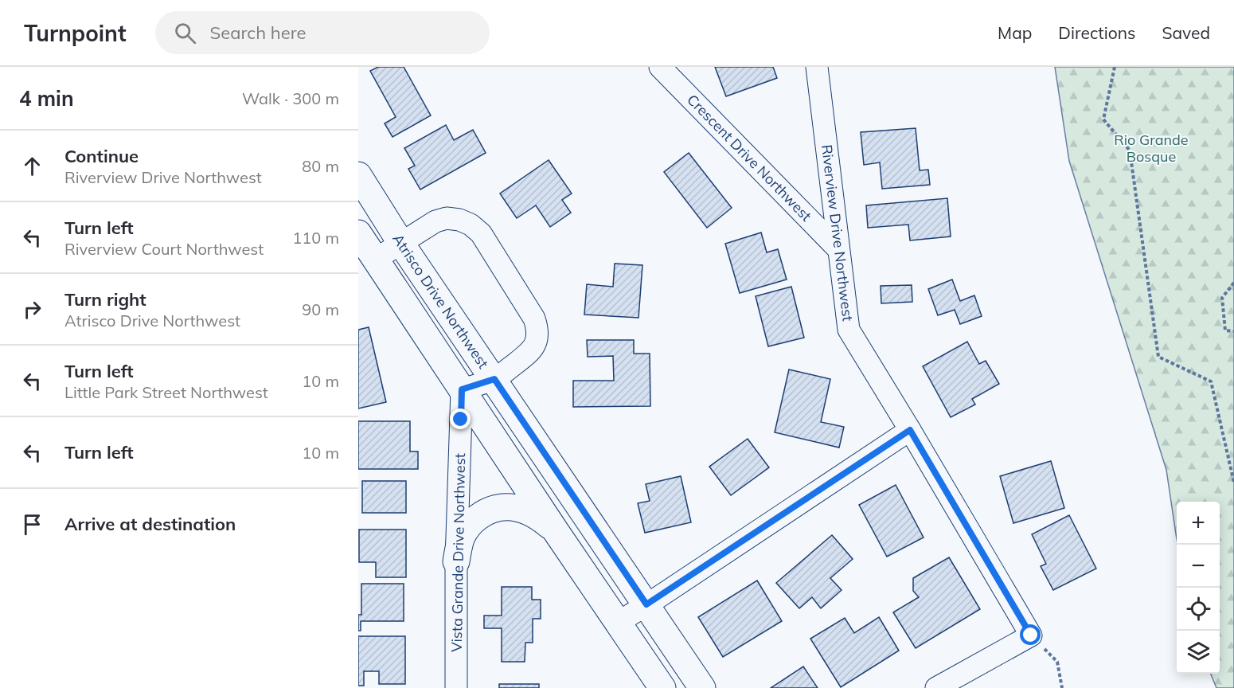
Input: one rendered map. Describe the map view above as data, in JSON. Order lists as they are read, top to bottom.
{
  "streets": {
    "main road": ["Atrisco Drive Northwest"],
    "street": ["Crescent Drive Northwest", "Riverview Drive Northwest", "Vista Grande Drive Northwest"]
  },
  "crossings": [
    ["Crescent Drive Northwest", "Riverview Drive Northwest"]
  ],
  "parks": ["Rio Grande Bosque"],
  "page": {
    "header": "Turnpoint",
    "search": "Search here",
    "nav": ["Map", "Directions", "Saved"],
    "heading": ["4 min", "Walk · 300 m"],
    "list": [
      ["Continue", "Riverview Drive Northwest", "80 m"],
      ["Turn left", "Riverview Court Northwest", "110 m"],
      ["Turn right", "Atrisco Drive Northwest", "90 m"],
      ["Turn left", "Little Park Street Northwest", "10 m"],
      ["Turn left", "10 m"],
      "Arrive at destination"
    ],
    "map_buttons": ["+", "−"]
  }
}
